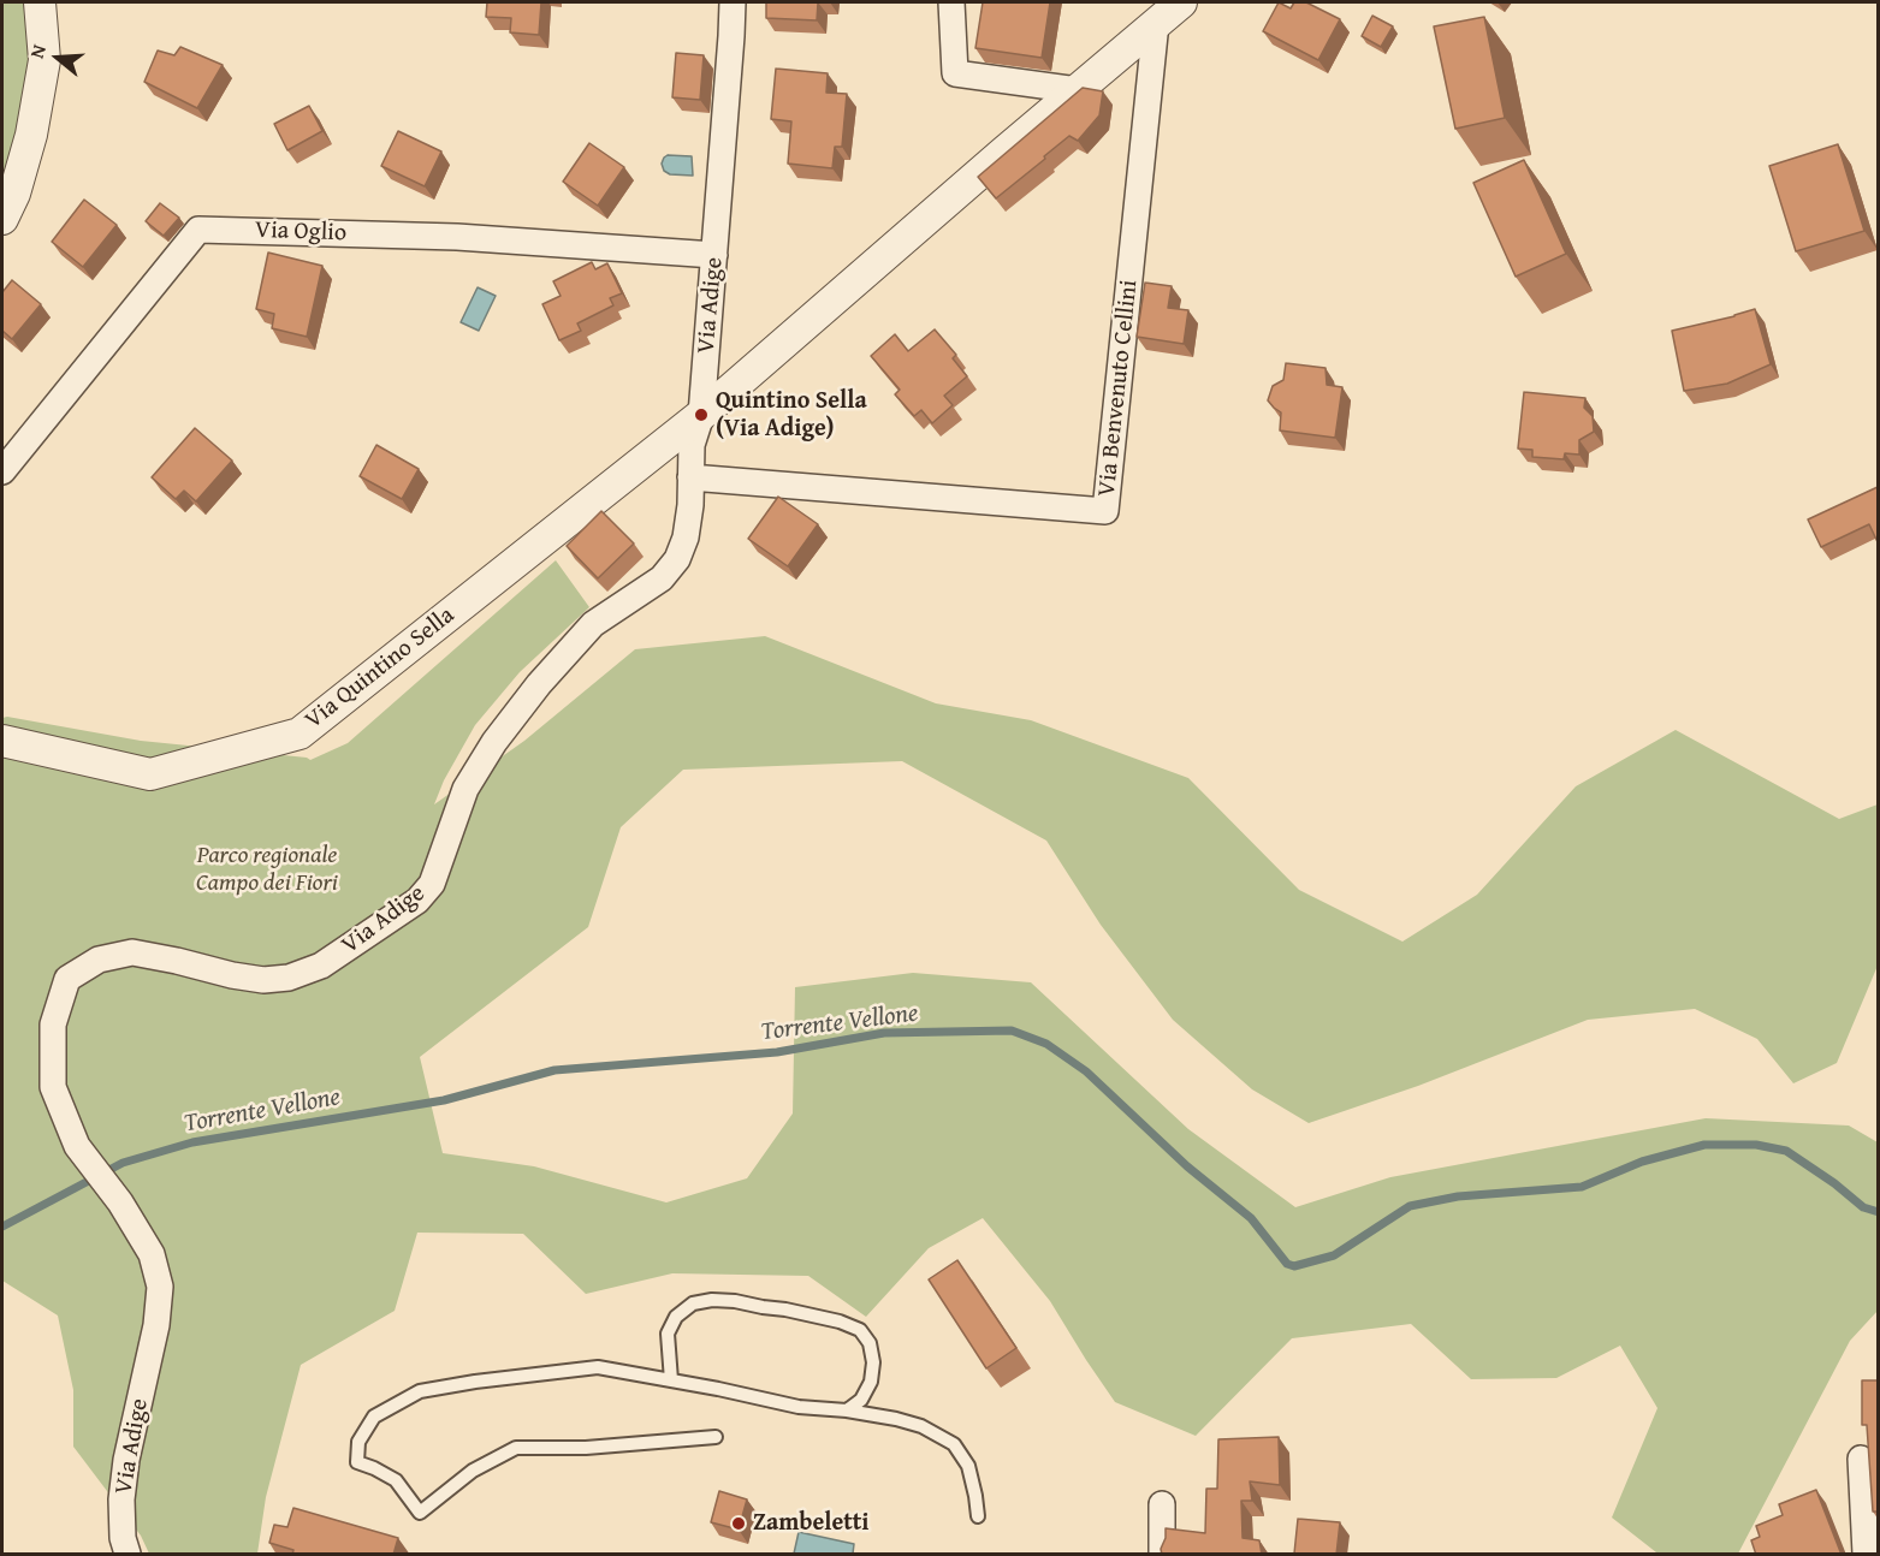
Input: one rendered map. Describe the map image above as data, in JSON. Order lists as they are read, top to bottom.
{
  "streets": {
    "street": [
      "Via Oglio",
      "Via Adige",
      "Via Benvenuto Cellini",
      "Via Quintino Sella"
    ]
  },
  "crossings": [
    ["Via Oglio", "Via Adige"],
    ["Via Adige", "Via Benvenuto Cellini"],
    ["Via Adige", "Via Quintino Sella"]
  ],
  "water": ["Torrente Vellone"],
  "parks": ["Parco regionale Campo dei Fiori"],
  "places": ["Quintino Sella (Via Adige)", "Zambeletti"],
  "north": "left"
}
